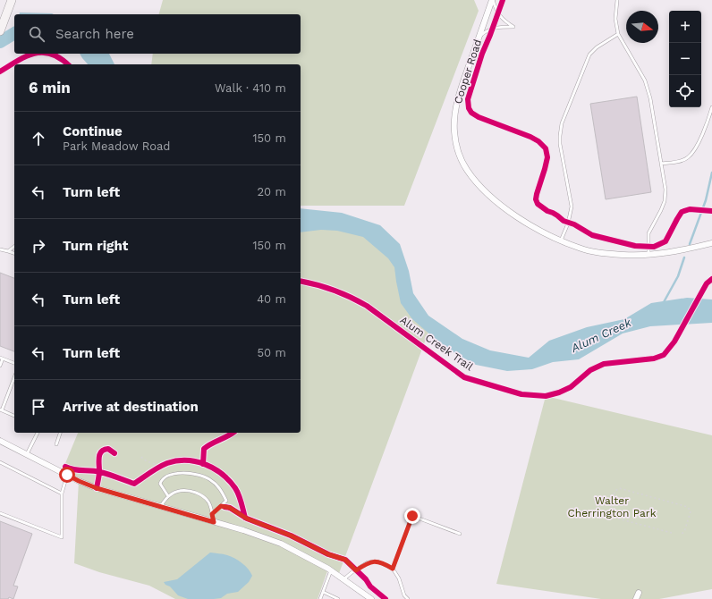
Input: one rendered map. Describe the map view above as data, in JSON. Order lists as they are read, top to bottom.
{
  "streets": {
    "street": ["Cooper Road"],
    "cycle path": ["Alum Creek Trail"]
  },
  "water": ["Alum Creek"],
  "parks": ["Walter Cherrington Park"],
  "north": "right",
  "page": {
    "map_buttons": ["+", "−"],
    "search": "Search here",
    "heading": ["6 min", "Walk · 410 m"],
    "list": [
      ["Continue", "Park Meadow Road", "150 m"],
      ["Turn left", "20 m"],
      ["Turn right", "150 m"],
      ["Turn left", "40 m"],
      ["Turn left", "50 m"],
      "Arrive at destination"
    ]
  }
}
